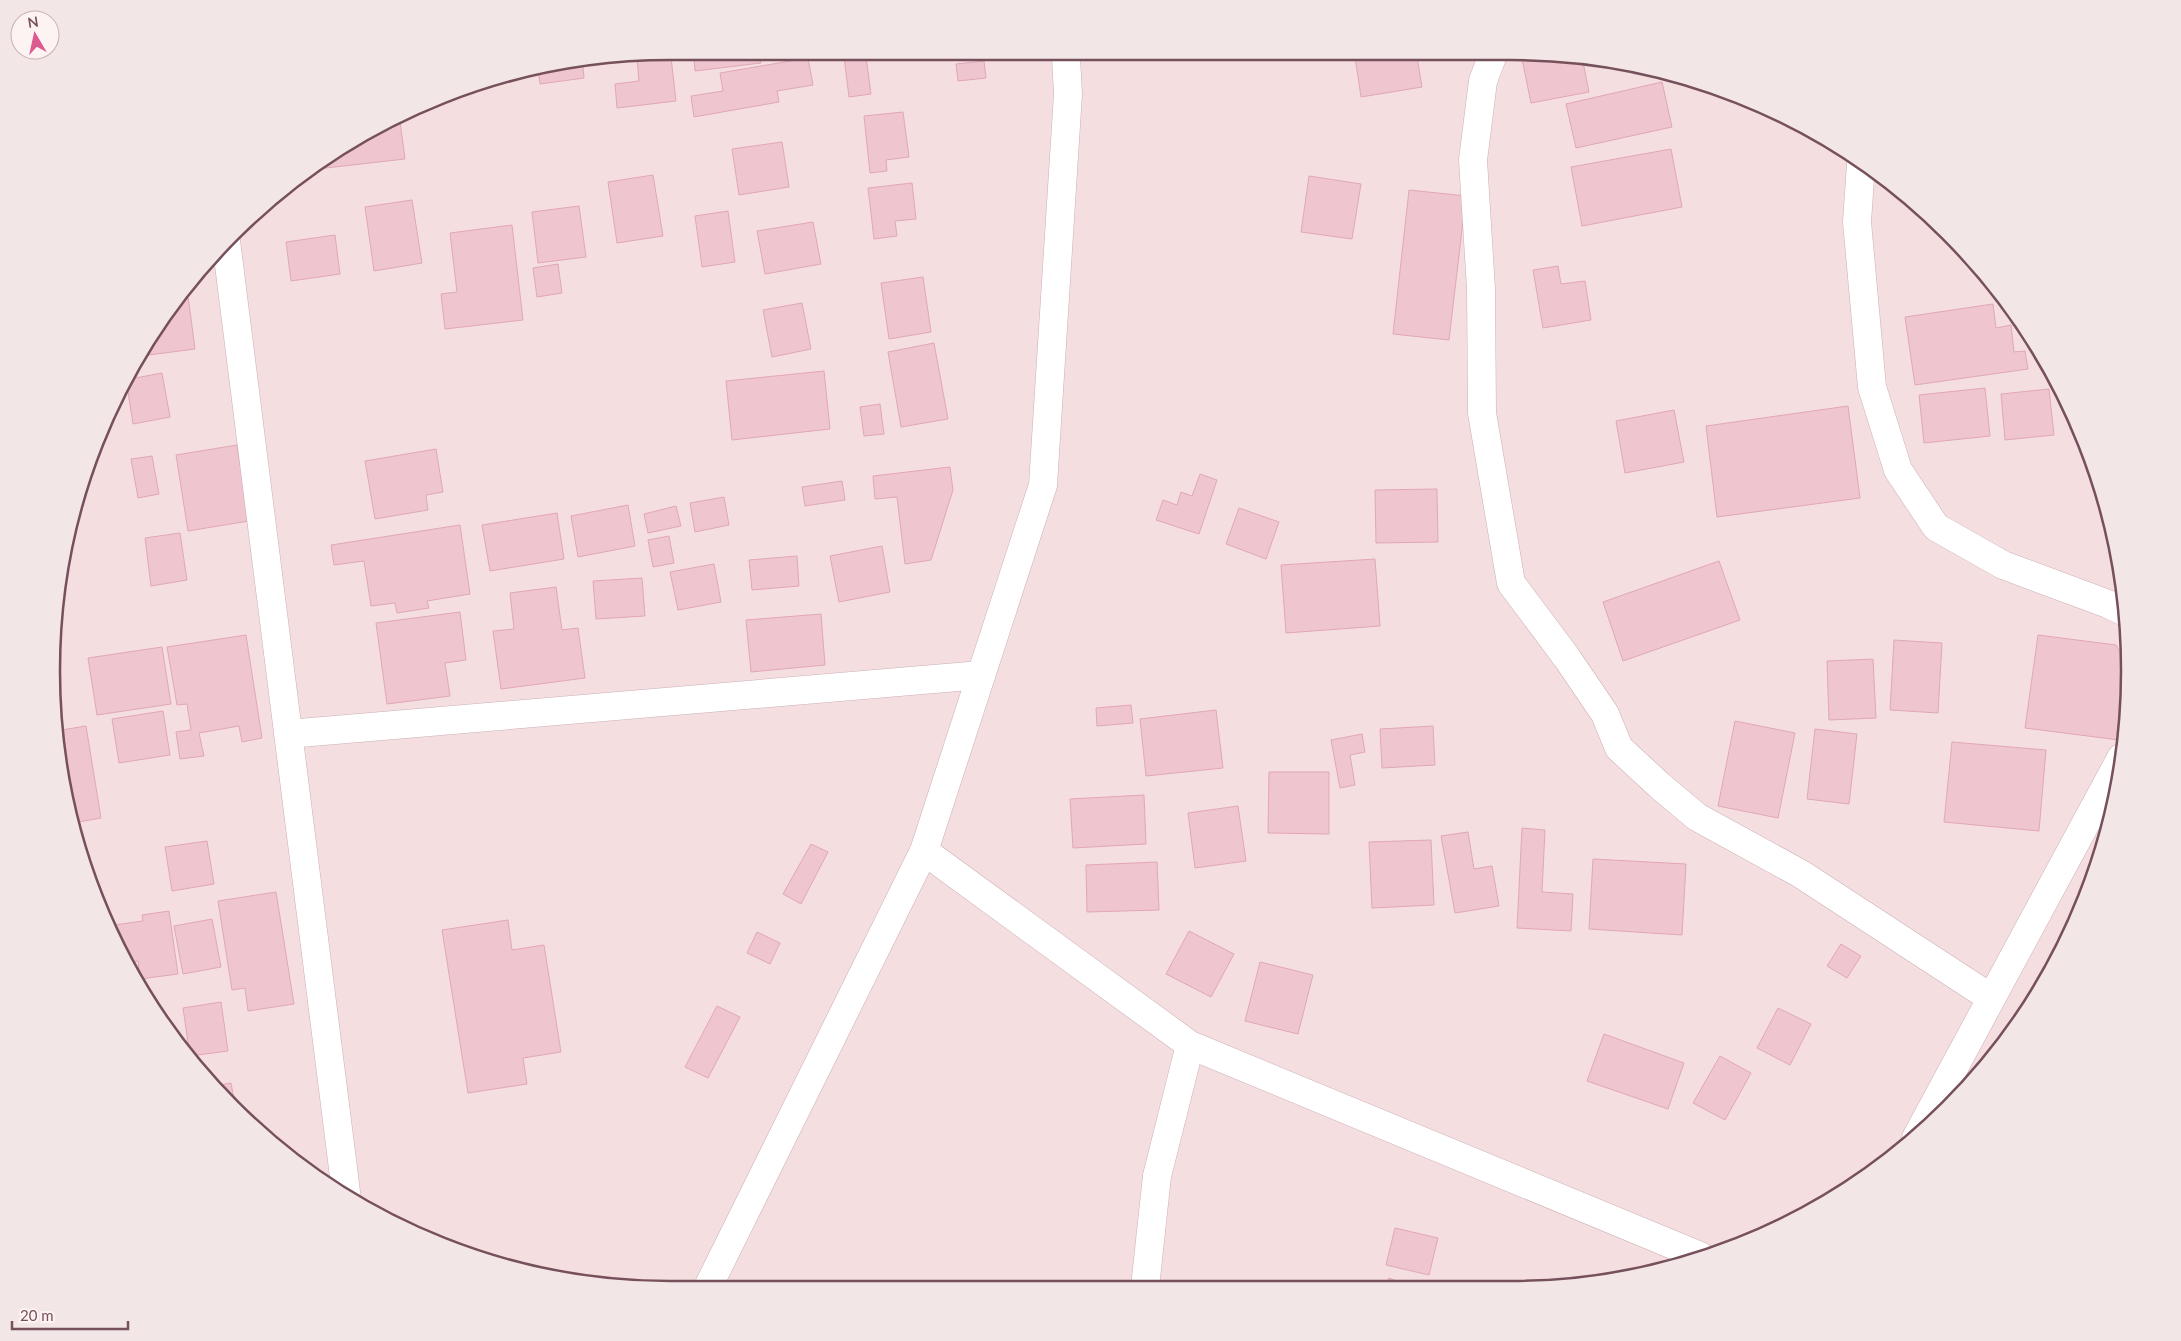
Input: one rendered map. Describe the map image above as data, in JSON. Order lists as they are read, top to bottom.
{
  "scale_bar": "20 m",
  "north": "top"
}
